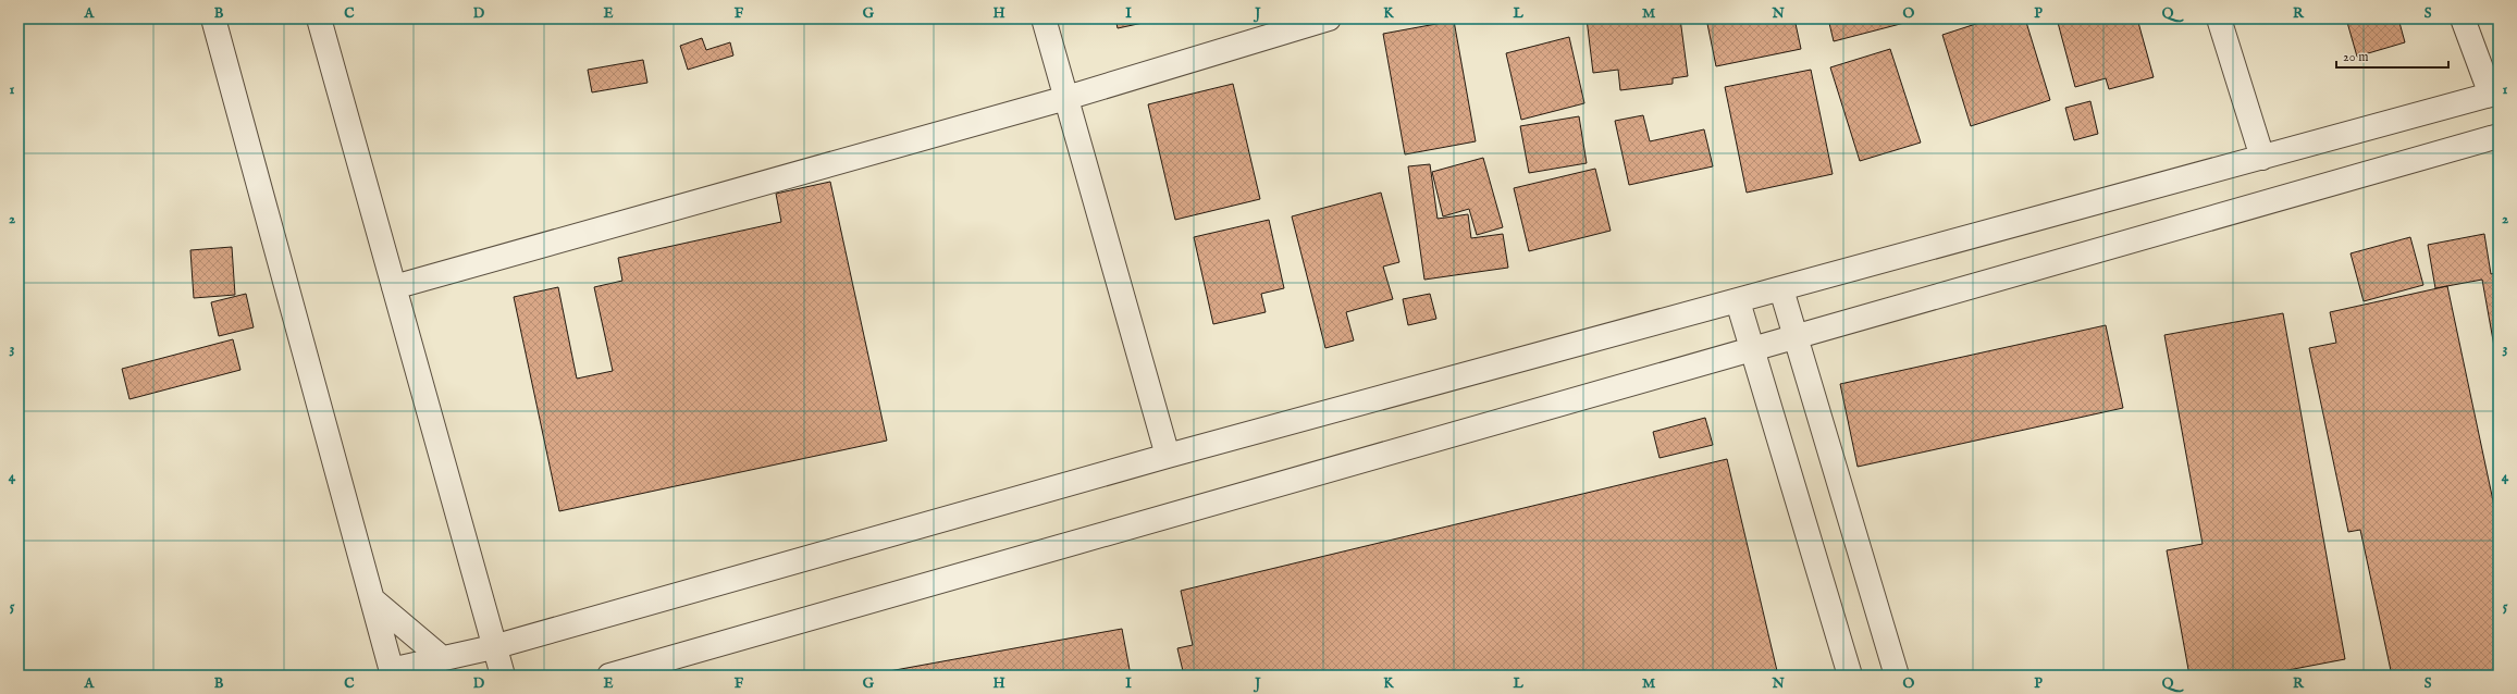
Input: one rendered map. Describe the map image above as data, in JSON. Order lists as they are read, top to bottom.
{
  "scale_bar": "20 m",
  "grid": {
    "columns": [
      "A",
      "B",
      "C",
      "D",
      "E",
      "F",
      "G",
      "H",
      "I",
      "J",
      "K",
      "L",
      "M",
      "N",
      "O",
      "P",
      "Q",
      "R",
      "S"
    ],
    "rows": [
      "1",
      "2",
      "3",
      "4",
      "5"
    ]
  }
}
